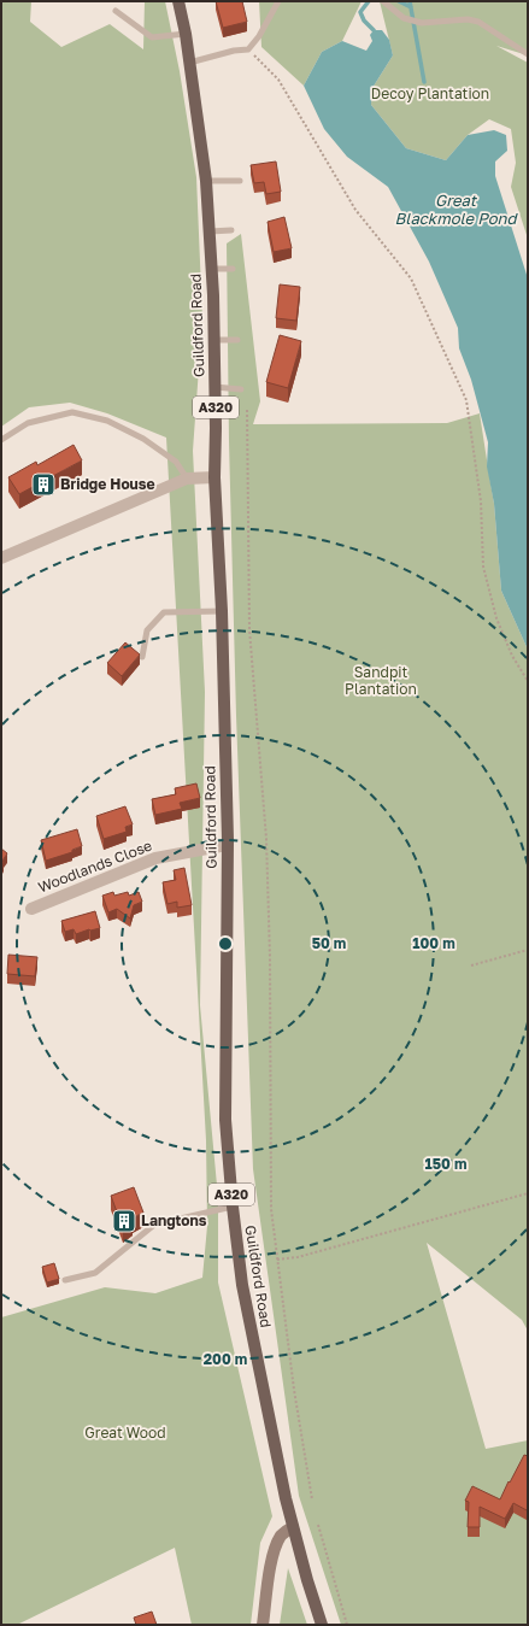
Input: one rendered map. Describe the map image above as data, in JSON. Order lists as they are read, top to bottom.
{
  "streets": {
    "main road": ["Guildford Road", "A320"],
    "street": ["Woodlands Close"]
  },
  "crossings": [
    ["Guildford Road", "Woodlands Close"]
  ],
  "water": ["Great Blackmole Pond"],
  "parks": ["Decoy Plantation", "Sandpit Plantation", "Great Wood"],
  "places": {
    "building": ["Bridge House", "Langtons"]
  },
  "rings": [
    "50 m",
    "100 m",
    "150 m",
    "200 m"
  ]
}
